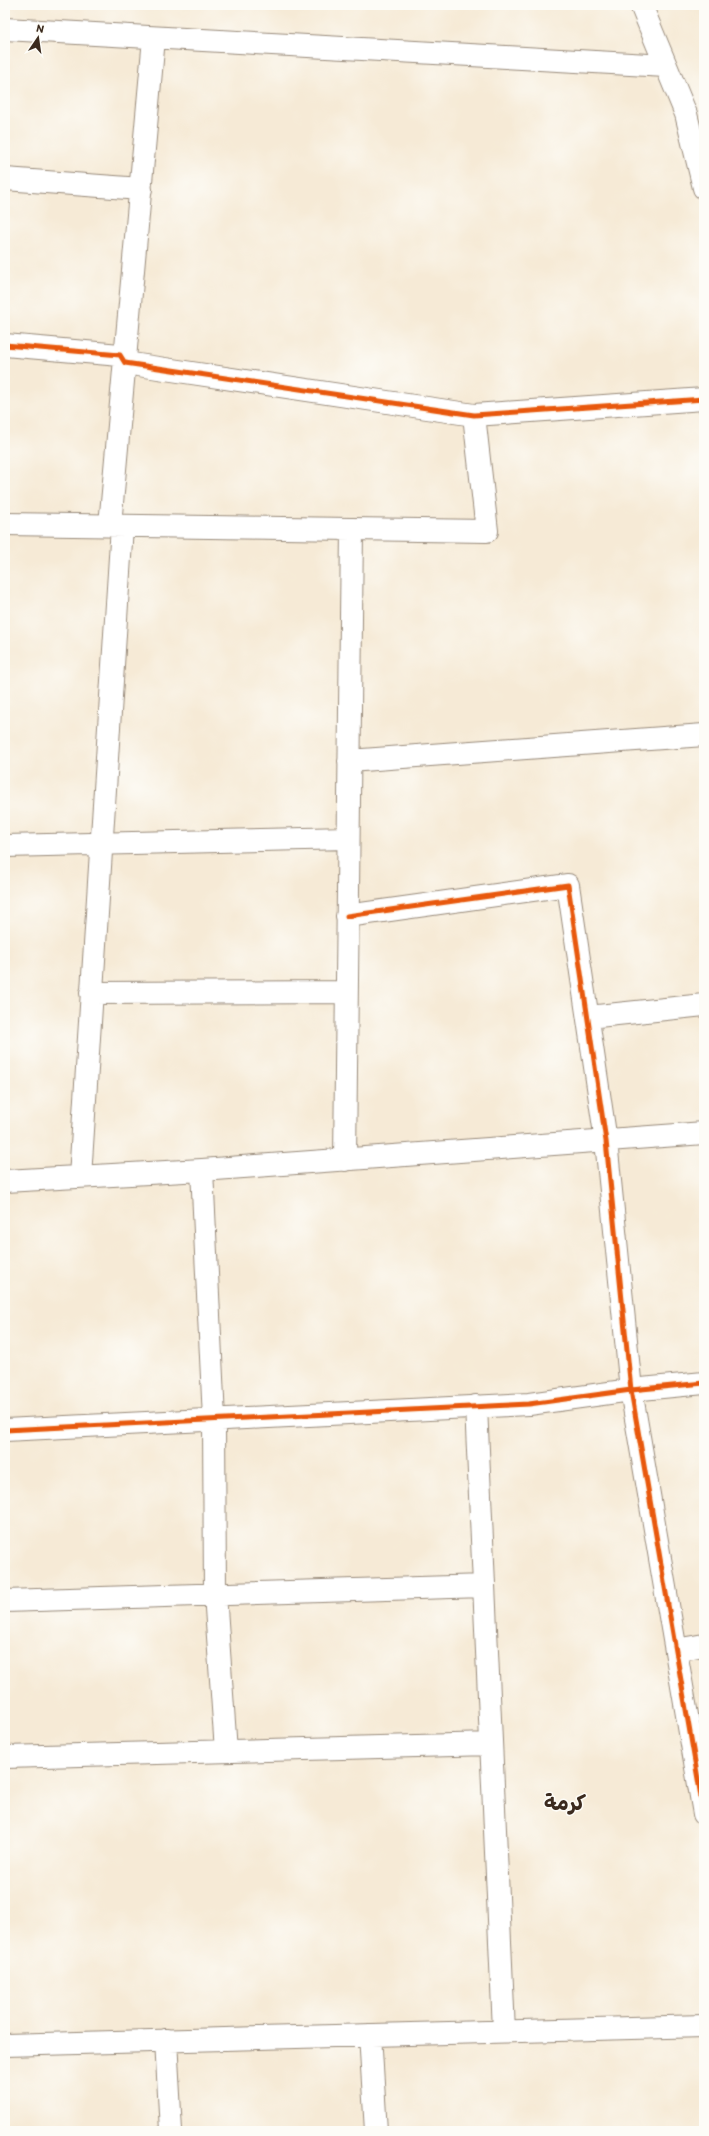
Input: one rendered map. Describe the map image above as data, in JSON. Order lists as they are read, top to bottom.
{
  "districts": ["كرمة"],
  "north": "top"
}
